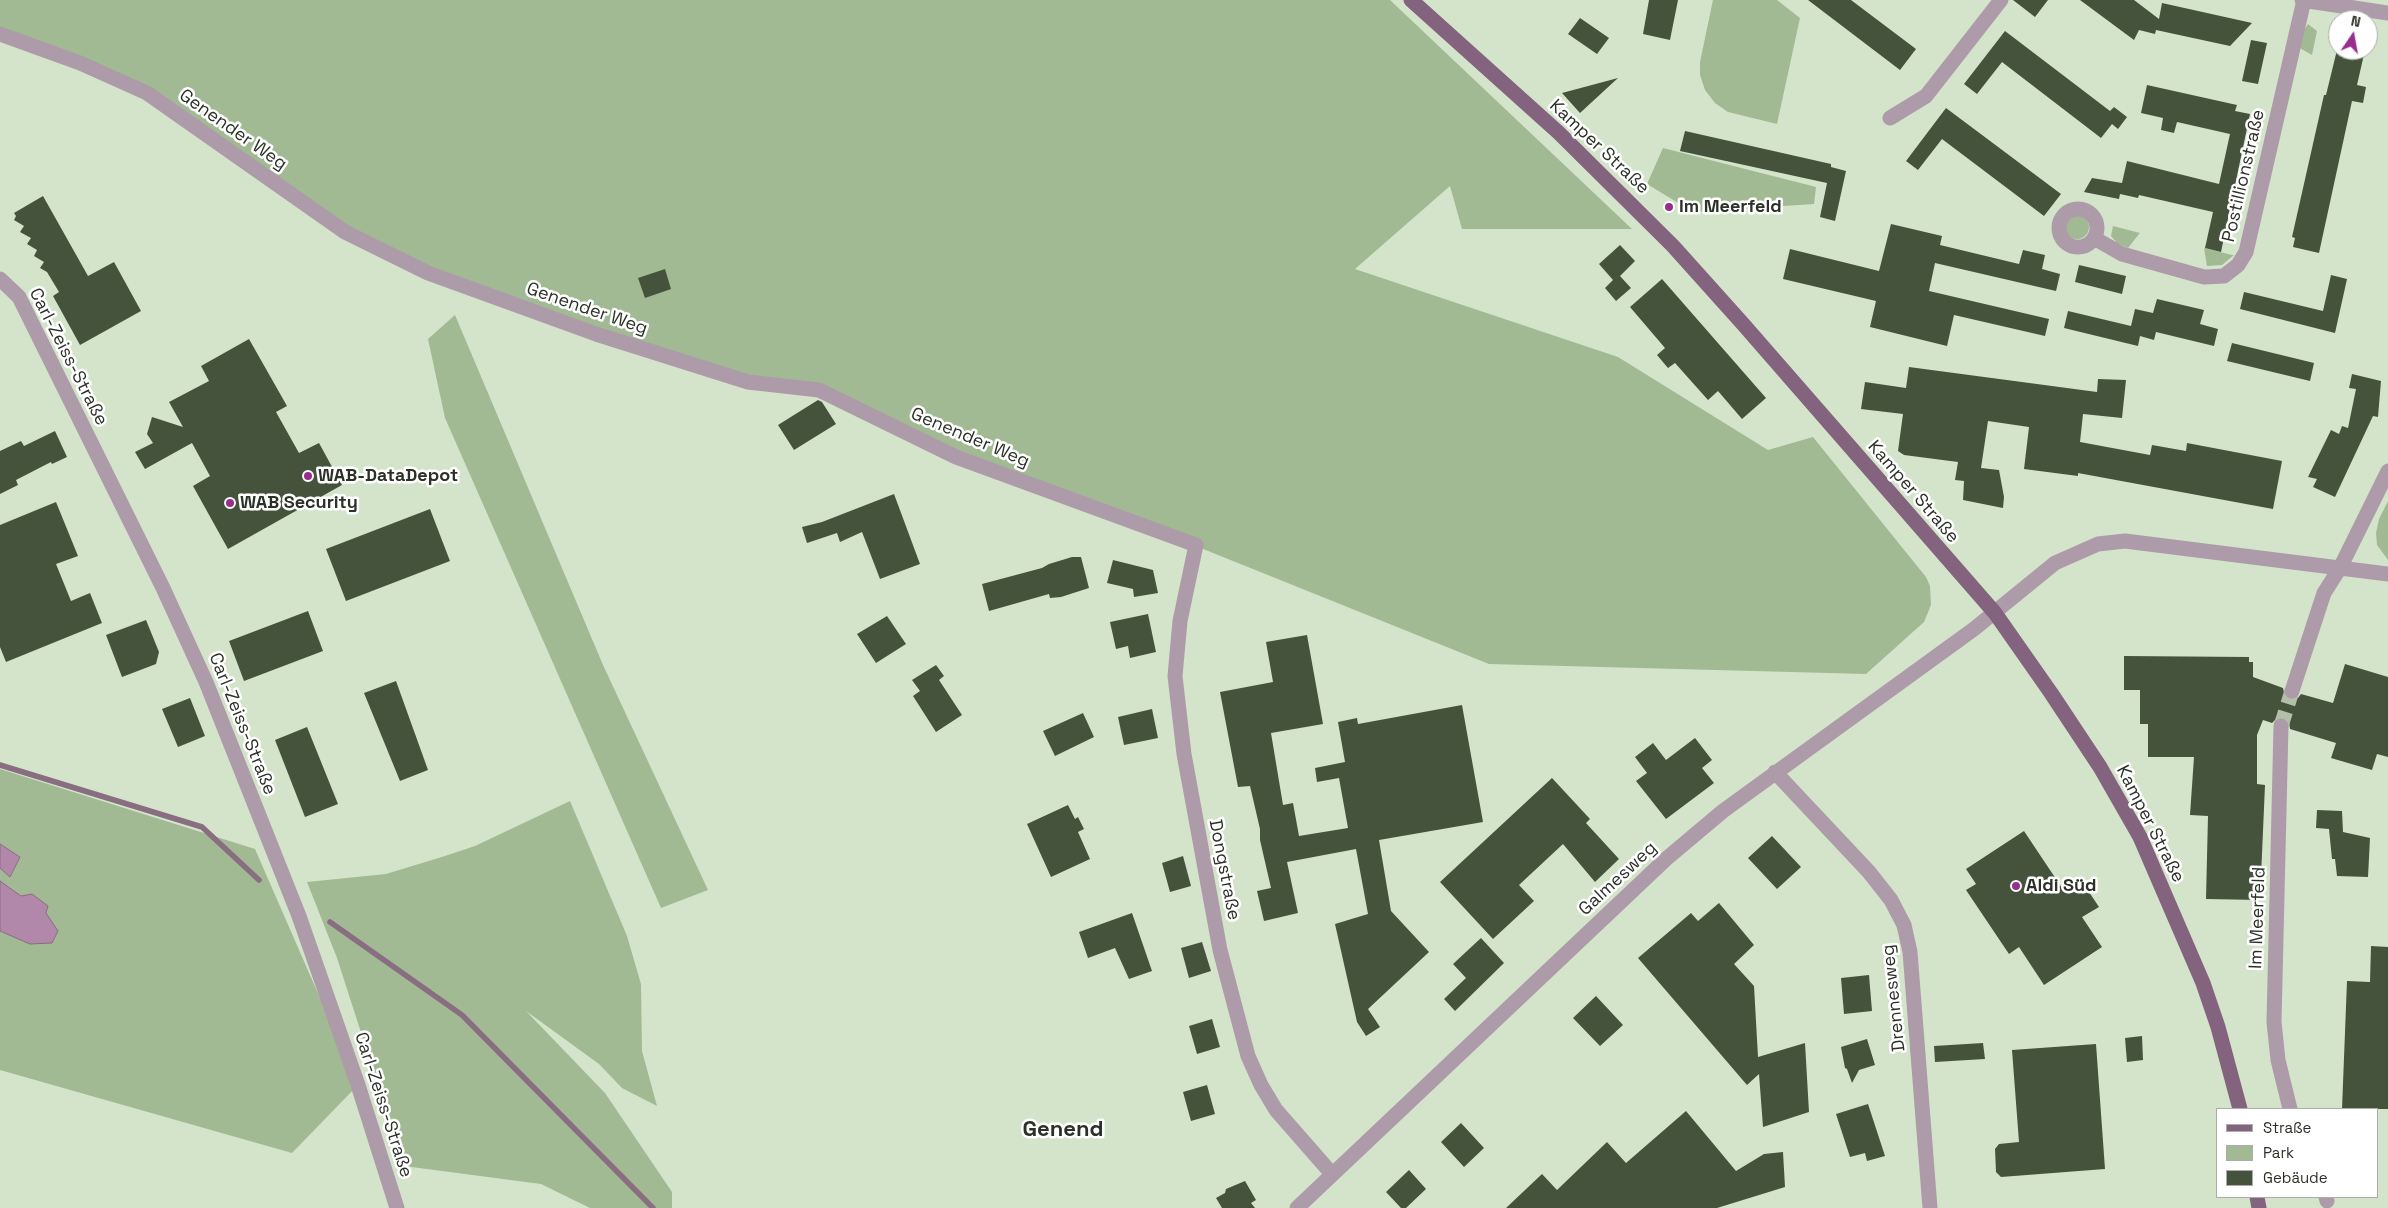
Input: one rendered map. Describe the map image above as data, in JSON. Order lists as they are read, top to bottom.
{
  "streets": {
    "main road": ["Kamper Straße"],
    "street": [
      "Genender Weg",
      "Postillionstraße",
      "Carl-Zeiss-Straße",
      "Dongstraße",
      "Galmesweg",
      "Im Meerfeld",
      "Drennesweg"
    ]
  },
  "crossings": [
    ["Genender Weg", "Dongstraße"],
    ["Kamper Straße", "Galmesweg"],
    ["Dongstraße", "Galmesweg"],
    ["Galmesweg", "Drennesweg"]
  ],
  "districts": ["Genend"],
  "places": [
    "Im Meerfeld",
    "WAB-DataDepot",
    "WAB Security",
    "Aldi Süd"
  ],
  "legend": ["Straße", "Park", "Gebäude"],
  "north": "top"
}
